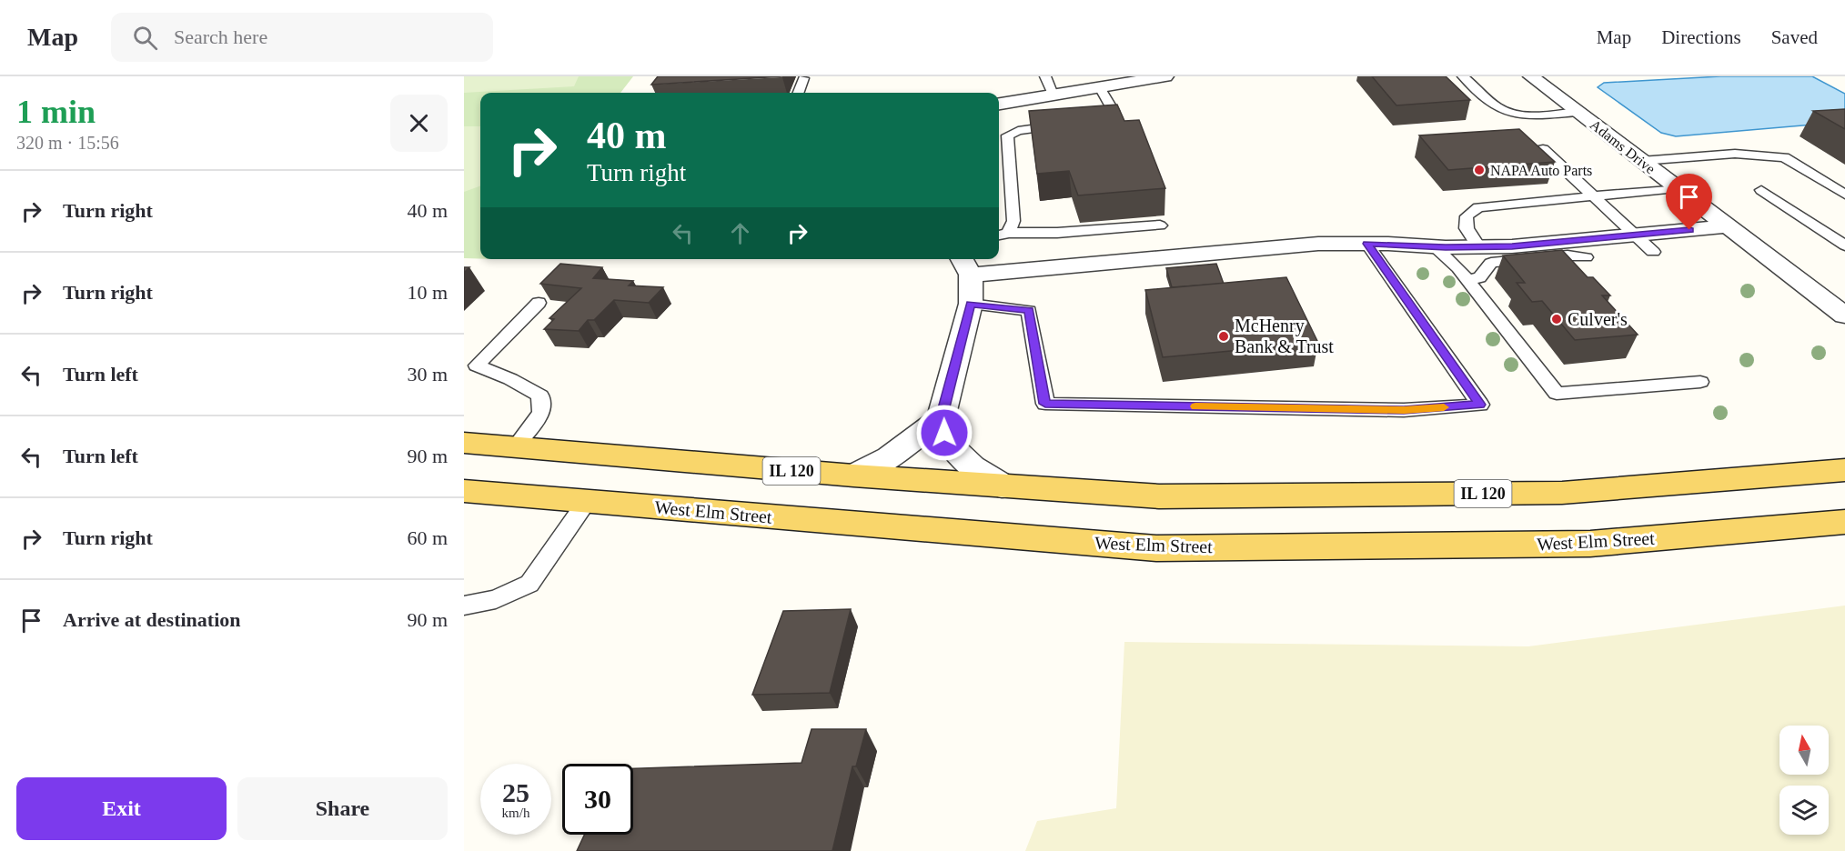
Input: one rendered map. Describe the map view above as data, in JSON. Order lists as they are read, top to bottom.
{
  "streets": {
    "main road": ["IL 120", "West Elm Street"],
    "street": ["Adams Drive"]
  },
  "places": ["NAPA Auto Parts", "Culver's", "McHenry Bank & Trust"],
  "north": "top",
  "page": {
    "header": "Map",
    "search": "Search here",
    "nav": ["Map", "Directions", "Saved"],
    "heading": ["1 min", "320 m · 15:56"],
    "turn": ["40 m", "Turn right"],
    "list": [
      {
        "name": "Turn right",
        "value": "40 m"
      },
      {
        "name": "Turn right",
        "value": "10 m"
      },
      {
        "name": "Turn left",
        "value": "30 m"
      },
      {
        "name": "Turn left",
        "value": "90 m"
      },
      {
        "name": "Turn right",
        "value": "60 m"
      },
      {
        "name": "Arrive at destination",
        "value": "90 m"
      }
    ],
    "speed": "25 km/h",
    "limit": "30",
    "buttons": ["Exit", "Share"]
  }
}
